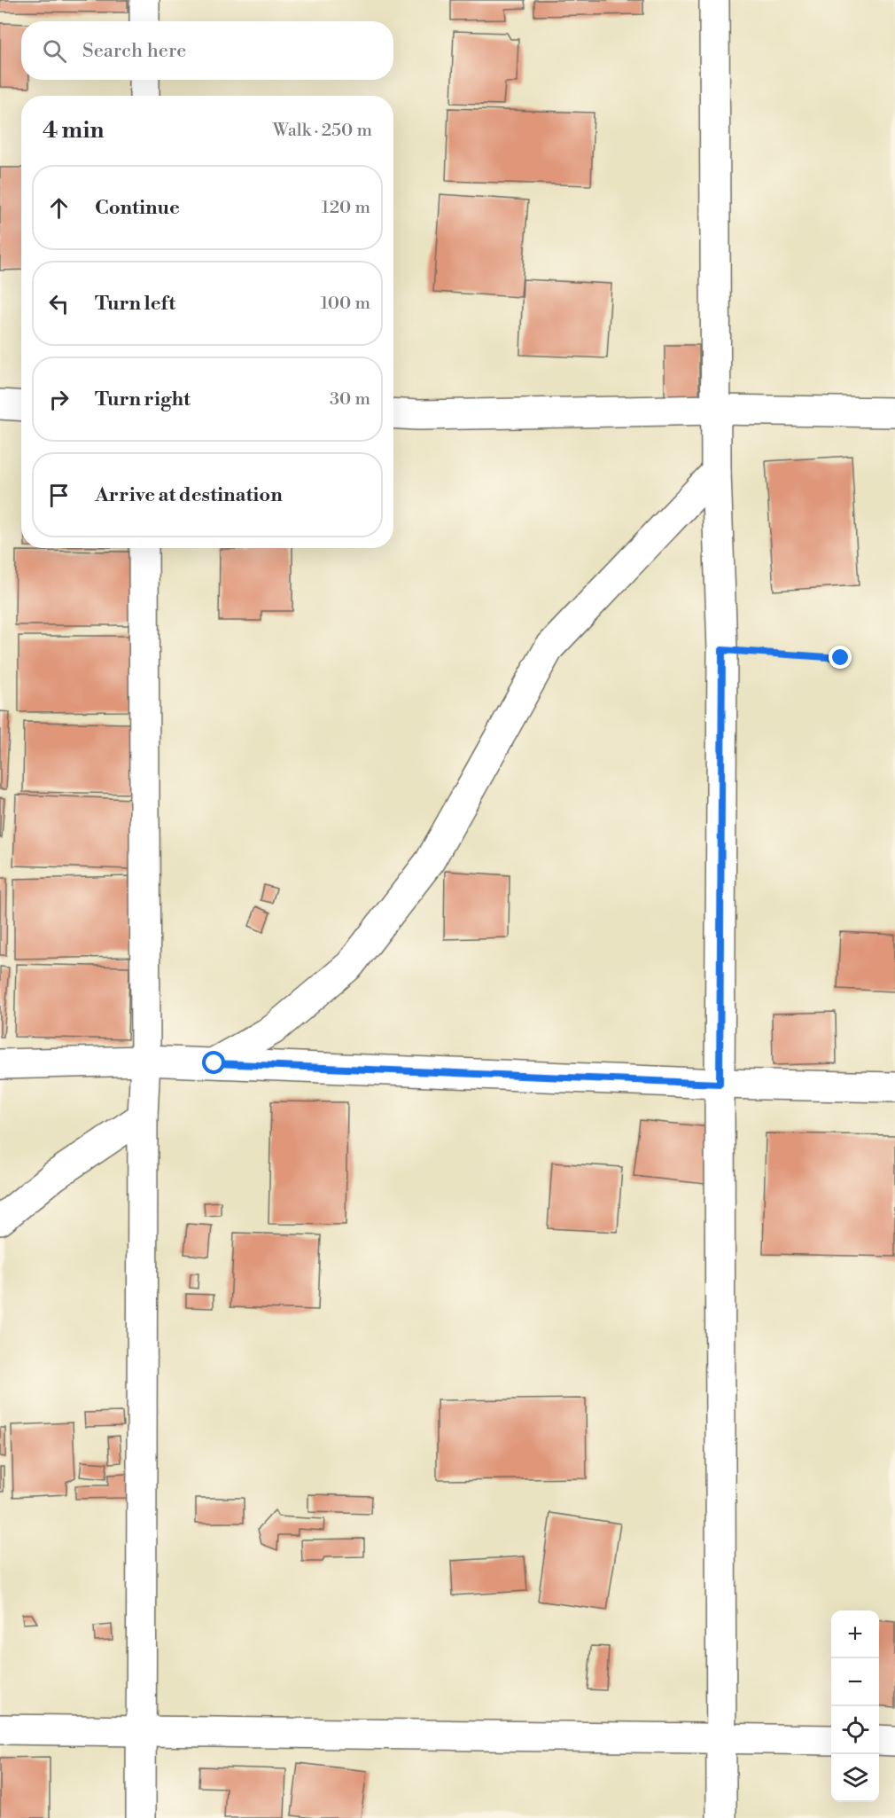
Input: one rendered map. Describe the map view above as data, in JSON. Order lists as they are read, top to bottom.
{
  "page": {
    "search": "Search here",
    "heading": ["4 min", "Walk · 250 m"],
    "list": [
      ["Continue", "120 m"],
      ["Turn left", "100 m"],
      ["Turn right", "30 m"],
      "Arrive at destination"
    ],
    "map_buttons": ["+", "−"]
  }
}
